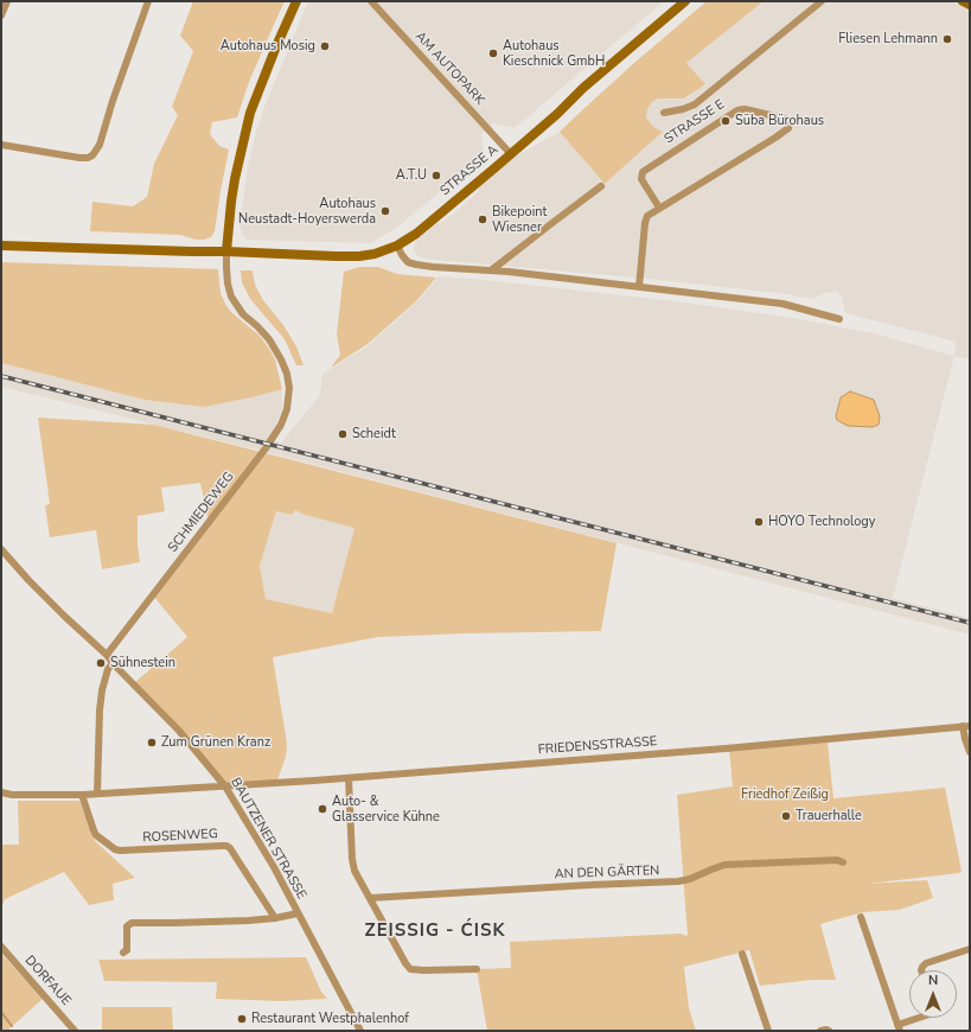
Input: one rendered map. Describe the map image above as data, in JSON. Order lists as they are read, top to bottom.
{
  "streets": {
    "street": [
      "AM AUTOPARK",
      "STRASSE E",
      "STRASSE A",
      "SCHMIEDEWEG",
      "FRIEDENSSTRASSE",
      "ROSENWEG",
      "BAUTZENER STRASSE",
      "AN DEN GÄRTEN",
      "DORFAUE"
    ]
  },
  "crossings": [
    ["AM AUTOPARK", "STRASSE A"],
    ["STRASSE A", "SCHMIEDEWEG"],
    ["SCHMIEDEWEG", "BAUTZENER STRASSE"],
    ["FRIEDENSSTRASSE", "BAUTZENER STRASSE"],
    ["ROSENWEG", "BAUTZENER STRASSE"]
  ],
  "districts": ["ZEISSIG - ĆISK"],
  "parks": ["Friedhof Zeißig"],
  "places": [
    "Fliesen Lehmann",
    "Autohaus Mosig",
    "Autohaus Kieschnick GmbH",
    "Süba Bürohaus",
    "A.T.U",
    "Autohaus Neustadt-Hoyerswerda",
    "Bikepoint Wiesner",
    "Scheidt",
    "HOYO Technology",
    "Sühnestein",
    "Zum Grünen Kranz",
    "Auto- & Glasservice Kühne",
    "Trauerhalle",
    "Restaurant Westphalenhof"
  ],
  "north": "top"
}
